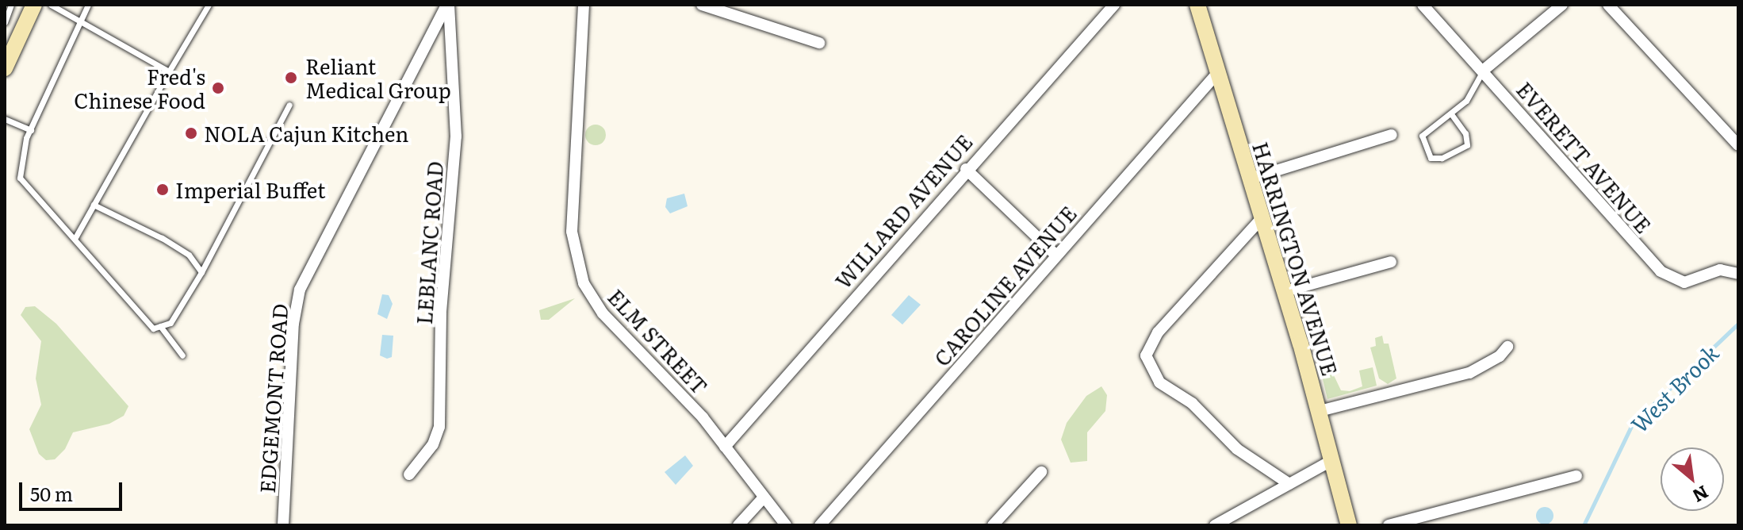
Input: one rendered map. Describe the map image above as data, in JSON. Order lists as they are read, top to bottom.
{
  "streets": {
    "main road": ["HARRINGTON AVENUE"],
    "street": [
      "EVERETT AVENUE",
      "WILLARD AVENUE",
      "LEBLANC ROAD",
      "CAROLINE AVENUE",
      "ELM STREET",
      "EDGEMONT ROAD"
    ]
  },
  "crossings": [
    ["WILLARD AVENUE", "ELM STREET"],
    ["LEBLANC ROAD", "EDGEMONT ROAD"],
    ["HARRINGTON AVENUE", "CAROLINE AVENUE"]
  ],
  "water": ["West Brook"],
  "places": [
    "Reliant Medical Group",
    "Fred's Chinese Food",
    "NOLA Cajun Kitchen",
    "Imperial Buffet"
  ],
  "scale_bar": "50 m",
  "north": "bottom right"
}
